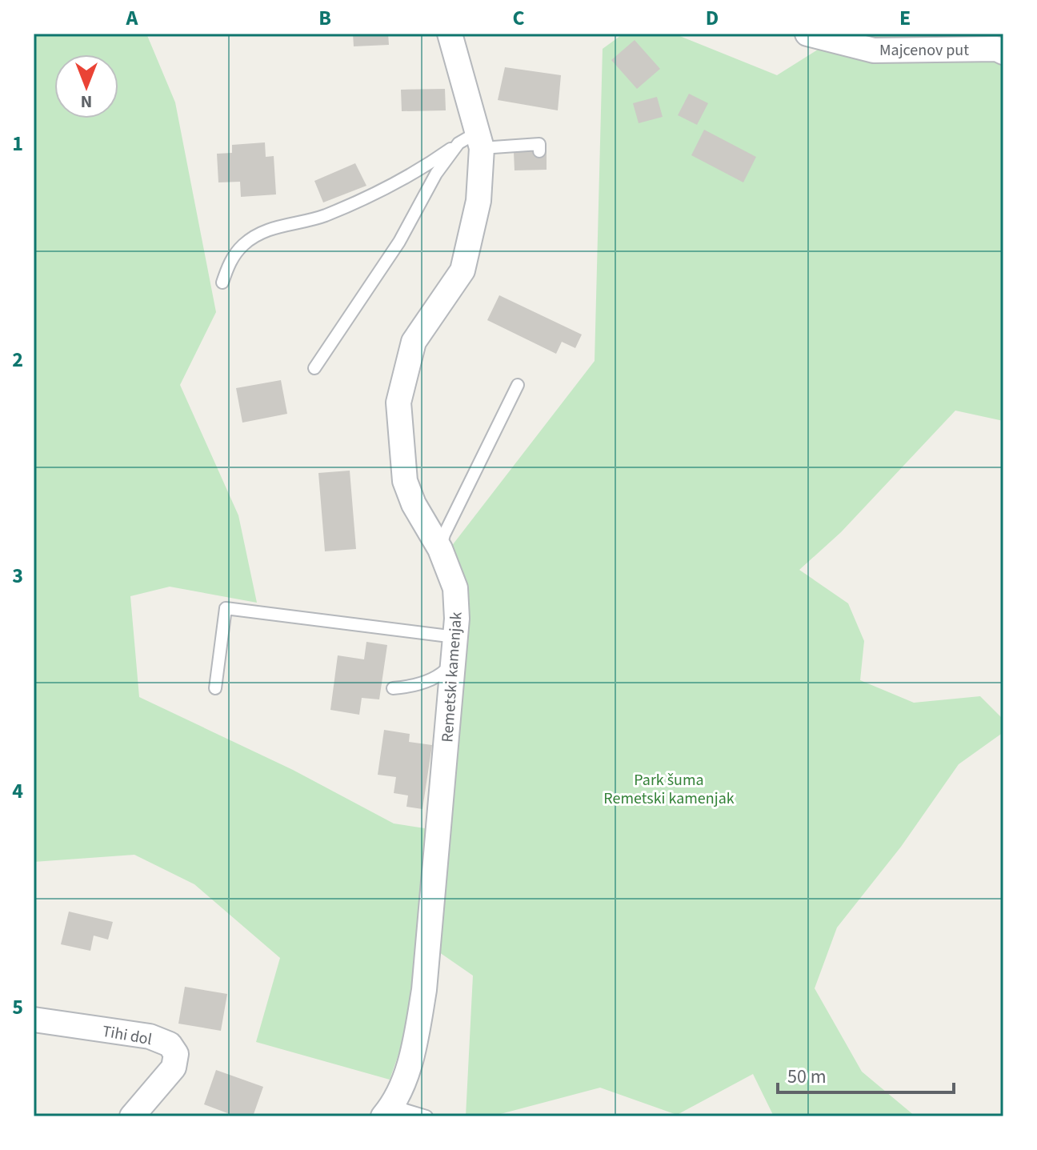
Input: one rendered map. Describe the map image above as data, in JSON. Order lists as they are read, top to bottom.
{
  "streets": {
    "street": ["Majcenov put", "Remetski kamenjak", "Tihi dol"]
  },
  "parks": ["Park šuma Remetski kamenjak"],
  "scale_bar": "50 m",
  "north": "bottom",
  "grid": {
    "columns": [
      "A",
      "B",
      "C",
      "D",
      "E"
    ],
    "rows": [
      "1",
      "2",
      "3",
      "4",
      "5"
    ]
  }
}
